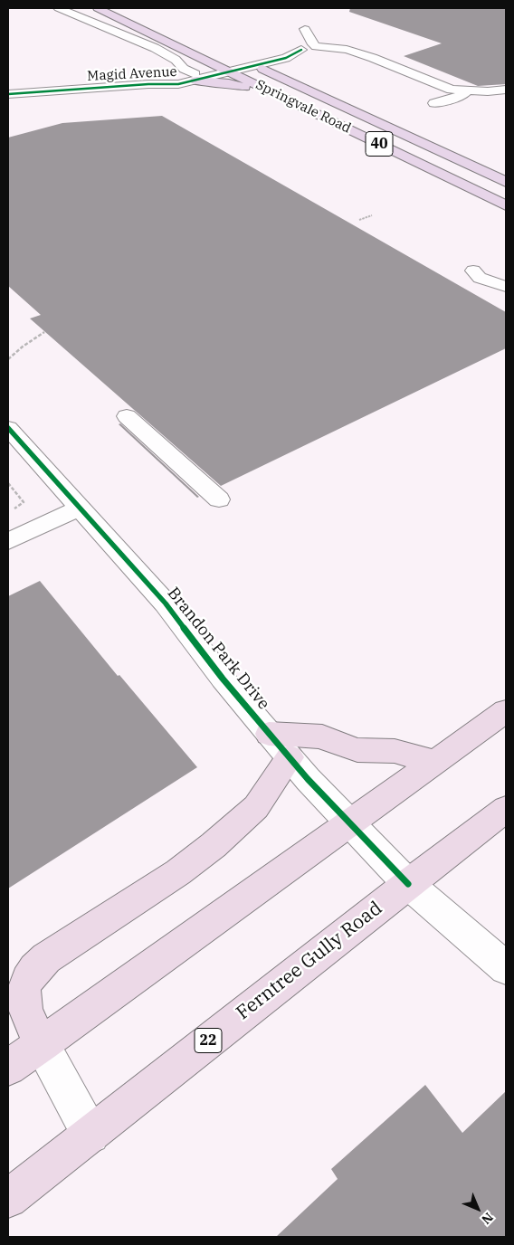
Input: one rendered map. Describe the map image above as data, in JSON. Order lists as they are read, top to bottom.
{
  "streets": {
    "highway": ["Springvale Road", "40"],
    "main road": ["Ferntree Gully Road", "22"],
    "street": ["Magid Avenue", "Brandon Park Drive"]
  },
  "crossings": [
    ["Magid Avenue", "Springvale Road"],
    ["Brandon Park Drive", "Ferntree Gully Road"]
  ],
  "north": "bottom right"
}
